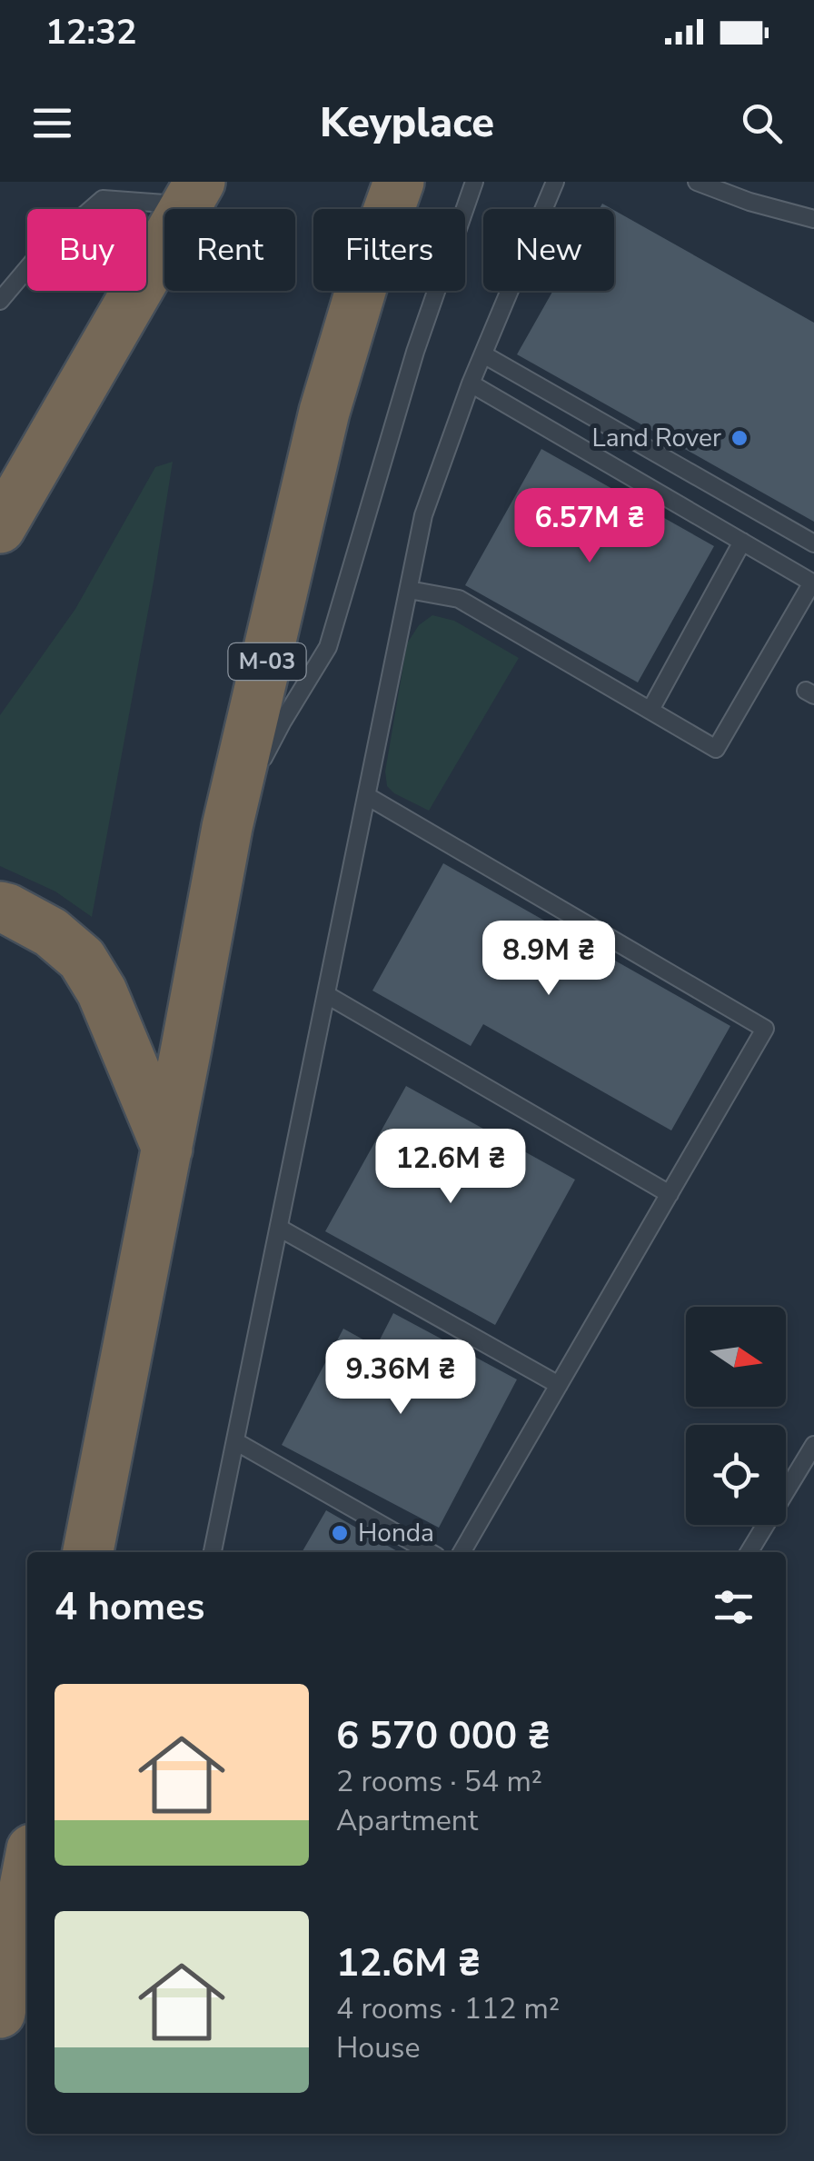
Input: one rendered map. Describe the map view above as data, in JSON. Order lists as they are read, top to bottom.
{
  "streets": {
    "highway": ["М-03"]
  },
  "places": ["Land Rover", "Honda"],
  "north": "right",
  "page": {
    "status": "12:32",
    "header": "Keyplace",
    "chip": [
      "Buy",
      "Rent",
      "Filters",
      "New"
    ],
    "price": [
      "6.57M ₴",
      "8.9M ₴",
      "12.6M ₴",
      "9.36M ₴"
    ],
    "heading": "4 homes",
    "list": [
      {
        "name": "6 570 000 ₴",
        "note": "2 rooms · 54 m² · Apartment"
      },
      {
        "name": "12.6M ₴",
        "note": "4 rooms · 112 m² · House"
      }
    ]
  }
}
